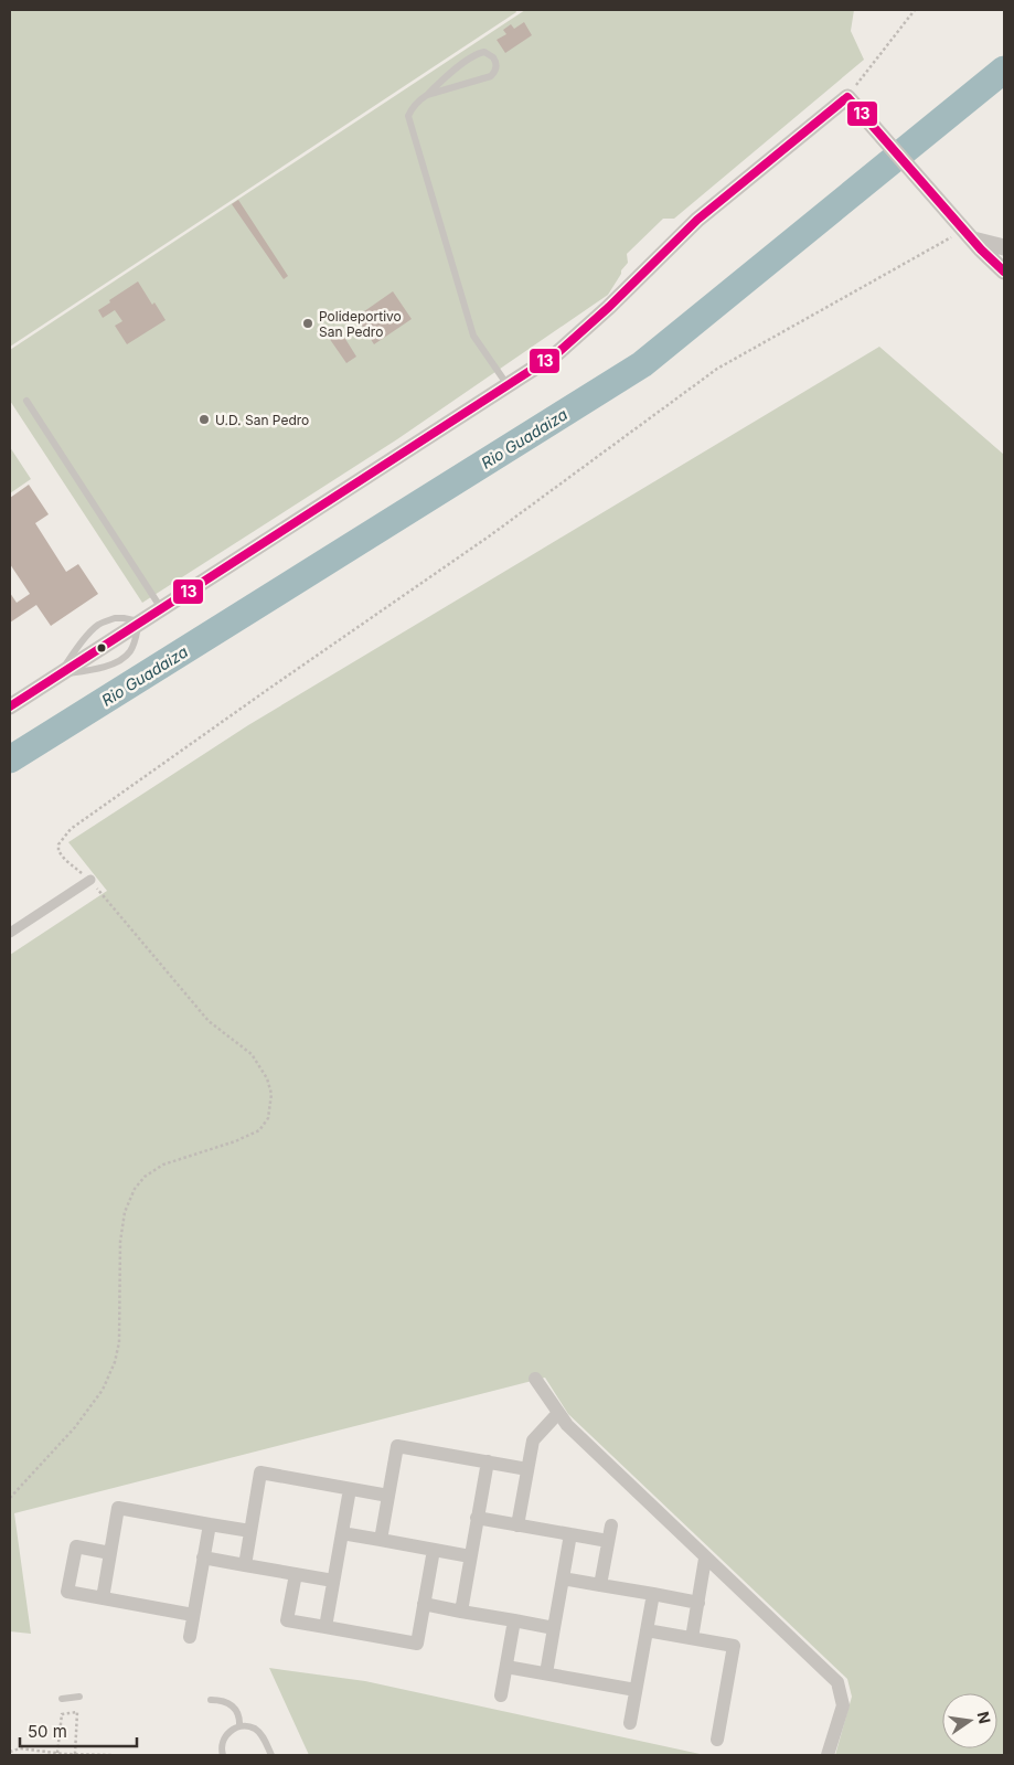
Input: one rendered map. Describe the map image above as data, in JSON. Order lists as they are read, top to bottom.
{
  "water": ["Rio Guadaiza"],
  "places": ["Polideportivo San Pedro", "U.D. San Pedro"],
  "lines": ["transit line 13"],
  "scale_bar": "50 m",
  "north": "right"
}
